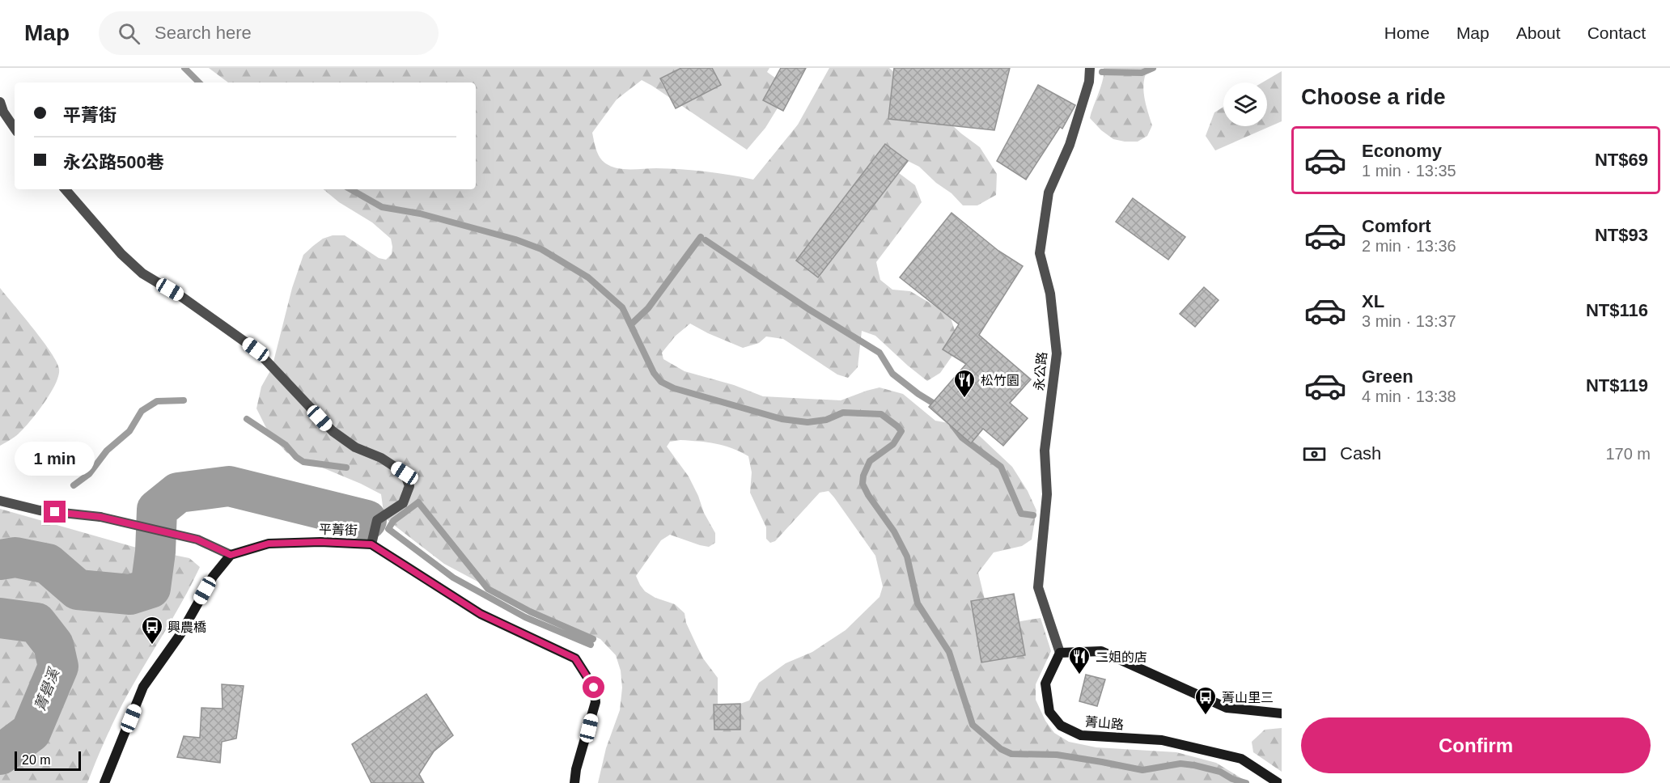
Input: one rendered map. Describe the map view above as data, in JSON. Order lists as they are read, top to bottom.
{
  "streets": {
    "street": ["永公路", "平菁街", "菁山路"]
  },
  "crossings": [
    ["永公路", "菁山路"]
  ],
  "water": ["菁礐溪"],
  "places": {
    "restaurant": ["松竹園", "二姐的店"],
    "bus stop": ["興農橋", "菁山里三"]
  },
  "scale_bar": "20 m",
  "page": {
    "header": "Map",
    "search": "Search here",
    "nav": [
      "Home",
      "Map",
      "About",
      "Contact"
    ],
    "heading": "Choose a ride",
    "banner": ["平菁街", "永公路500巷"],
    "list": [
      {
        "name": "Economy",
        "note": "1 min · 13:35",
        "value": "NT$69"
      },
      {
        "name": "Comfort",
        "note": "2 min · 13:36",
        "value": "NT$93"
      },
      {
        "name": "XL",
        "note": "3 min · 13:37",
        "value": "NT$116"
      },
      {
        "name": "Green",
        "note": "4 min · 13:38",
        "value": "NT$119"
      }
    ],
    "pay": ["Cash", "170 m"],
    "bubble": "1 min",
    "buttons": "Confirm",
    "scale": "20 m"
  }
}
